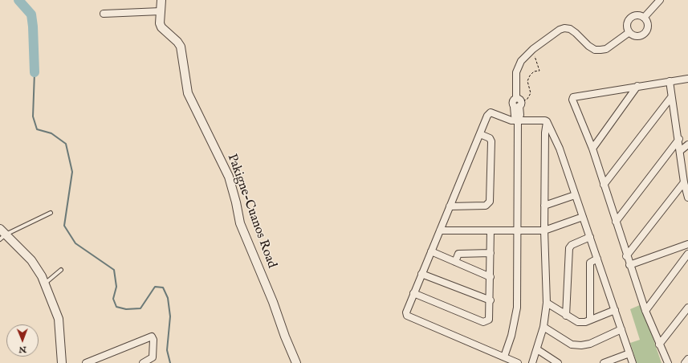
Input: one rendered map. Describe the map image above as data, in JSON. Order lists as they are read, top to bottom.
{
  "streets": {
    "street": ["Pakigne-Cuanos Road"]
  },
  "north": "bottom"
}
